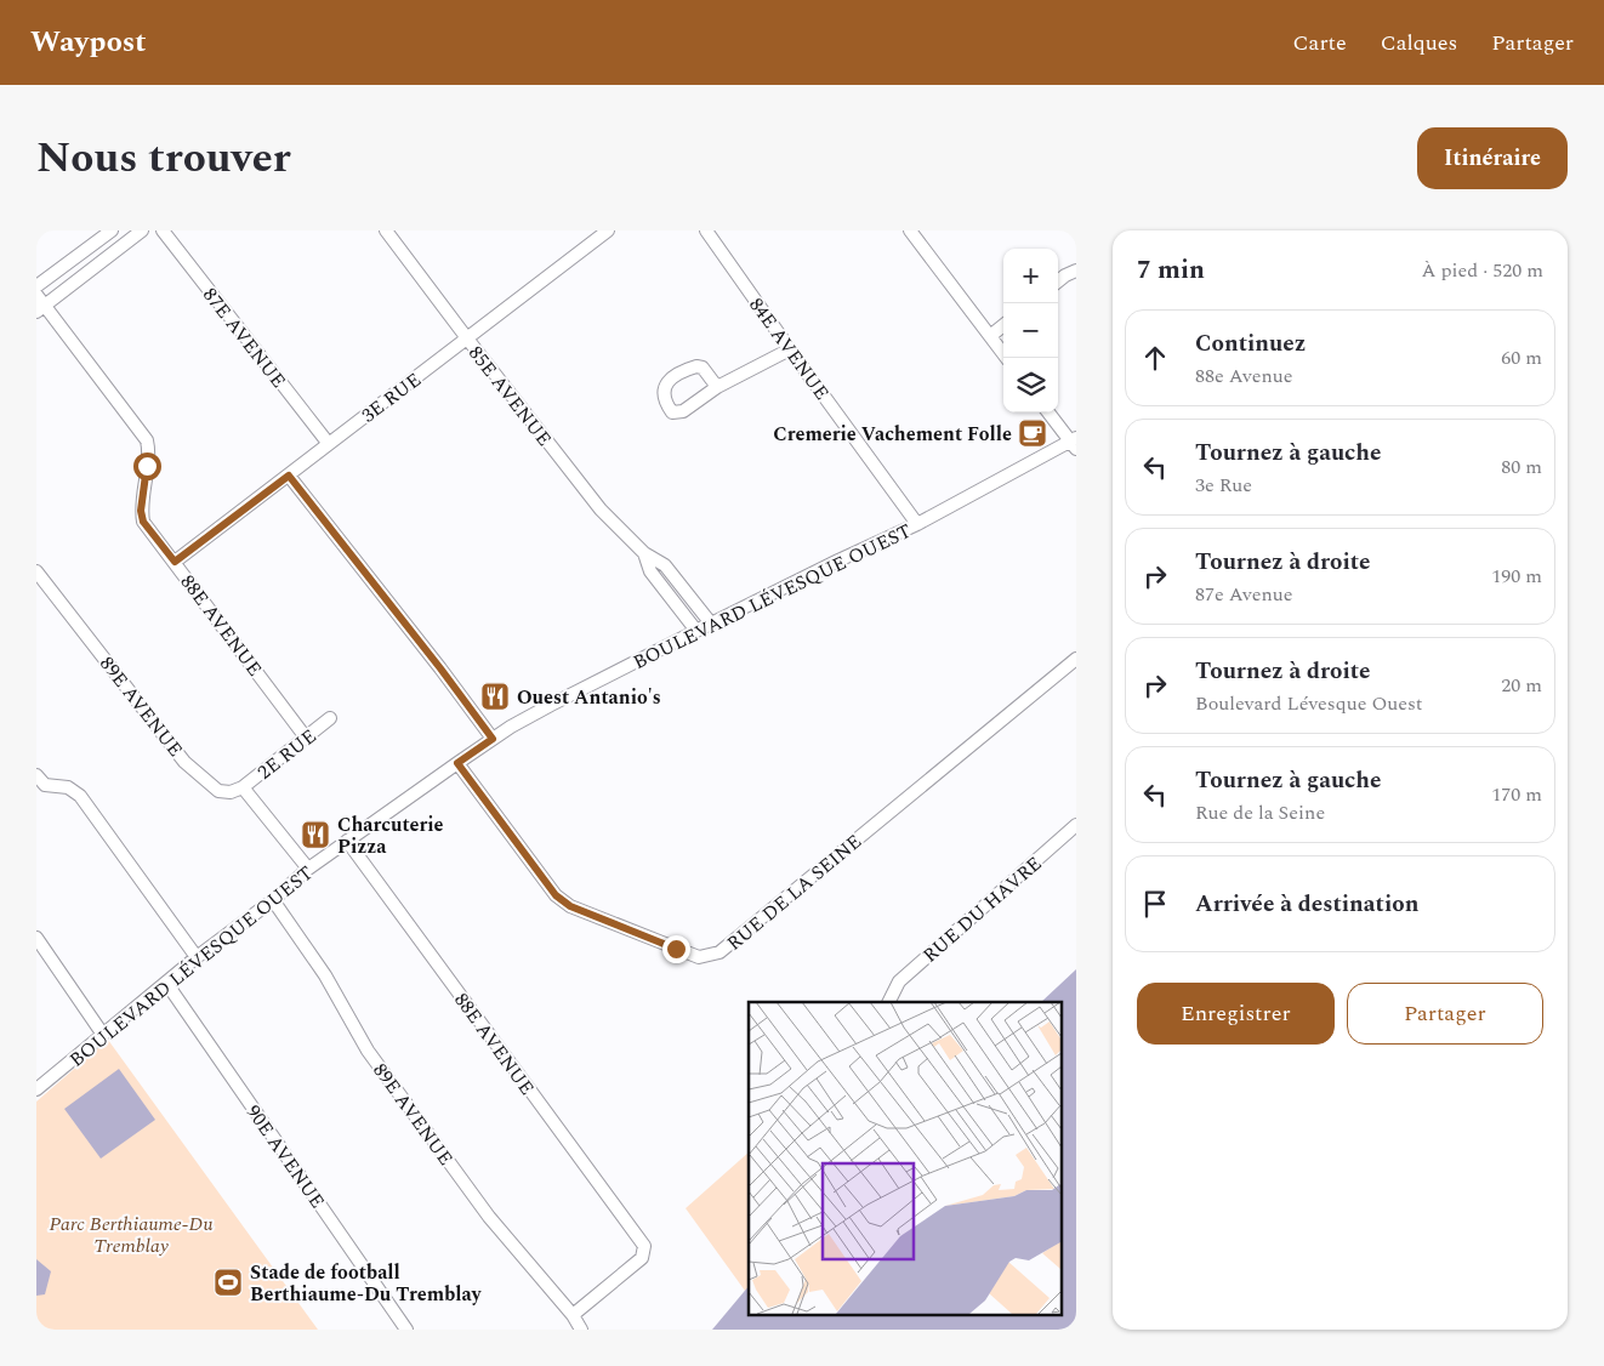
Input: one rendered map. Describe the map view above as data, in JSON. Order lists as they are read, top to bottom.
{
  "streets": {
    "street": [
      "87E AVENUE",
      "84E AVENUE",
      "85E AVENUE",
      "3E RUE",
      "BOULEVARD LÉVESQUE OUEST",
      "88E AVENUE",
      "89E AVENUE",
      "2E RUE",
      "RUE DE LA SEINE",
      "RUE DU HAVRE",
      "90E AVENUE"
    ]
  },
  "crossings": [
    ["87E AVENUE", "3E RUE"],
    ["84E AVENUE", "BOULEVARD LÉVESQUE OUEST"],
    ["85E AVENUE", "3E RUE"],
    ["85E AVENUE", "BOULEVARD LÉVESQUE OUEST"],
    ["3E RUE", "88E AVENUE"],
    ["BOULEVARD LÉVESQUE OUEST", "88E AVENUE"],
    ["BOULEVARD LÉVESQUE OUEST", "89E AVENUE"],
    ["BOULEVARD LÉVESQUE OUEST", "RUE DE LA SEINE"],
    ["BOULEVARD LÉVESQUE OUEST", "90E AVENUE"],
    ["88E AVENUE", "89E AVENUE"],
    ["88E AVENUE", "2E RUE"],
    ["89E AVENUE", "2E RUE"]
  ],
  "parks": ["Parc Berthiaume-Du Tremblay"],
  "places": {
    "cafe": ["Cremerie Vachement Folle"],
    "restaurant": ["Ouest Antanio's", "Charcuterie Pizza"],
    "sports": ["Stade de football Berthiaume-Du Tremblay"]
  },
  "page": {
    "header": "Waypost",
    "nav": ["Carte", "Calques", "Partager"],
    "title": "Nous trouver",
    "buttons": [
      "Itinéraire",
      ["Enregistrer", "Partager"]
    ],
    "heading": ["7 min", "À pied · 520 m"],
    "map_buttons": ["+", "−"],
    "list": [
      ["Continuez", "88e Avenue", "60 m"],
      ["Tournez à gauche", "3e Rue", "80 m"],
      ["Tournez à droite", "87e Avenue", "190 m"],
      ["Tournez à droite", "Boulevard Lévesque Ouest", "20 m"],
      ["Tournez à gauche", "Rue de la Seine", "170 m"],
      "Arrivée à destination"
    ]
  }
}
